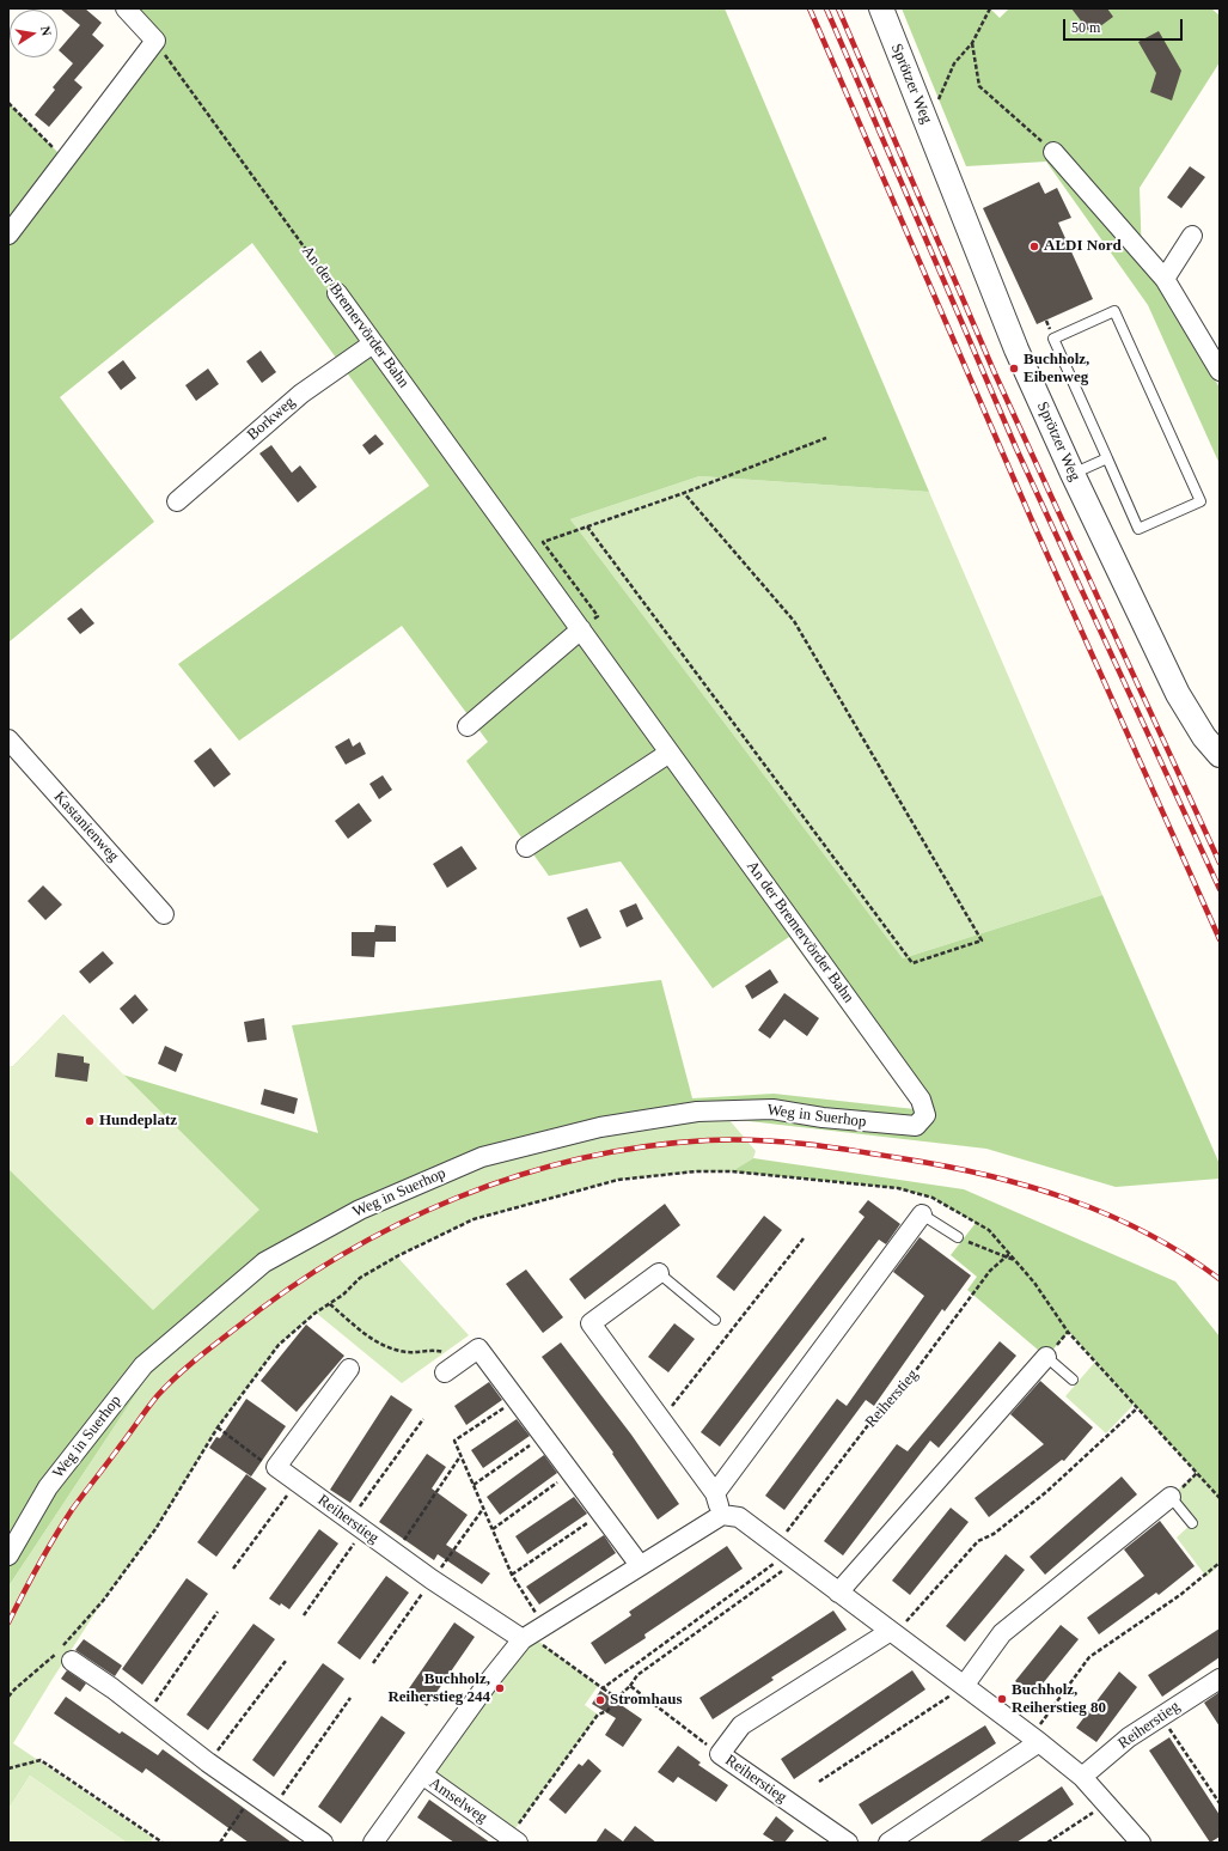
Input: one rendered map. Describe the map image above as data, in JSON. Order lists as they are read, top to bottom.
{
  "streets": {
    "street": [
      "Sprötzer Weg",
      "An der Bremervörder Bahn",
      "Borkweg",
      "Kastanienweg",
      "Weg in Suerhop",
      "Reiherstieg",
      "Amselweg"
    ]
  },
  "crossings": [
    ["An der Bremervörder Bahn", "Borkweg"],
    ["An der Bremervörder Bahn", "Weg in Suerhop"]
  ],
  "places": [
    "ALDI Nord",
    "Buchholz, Eibenweg",
    "Hundeplatz",
    "Buchholz, Reiherstieg 244",
    "Buchholz, Reiherstieg 80",
    "Stromhaus"
  ],
  "scale_bar": "50 m",
  "north": "right"
}
